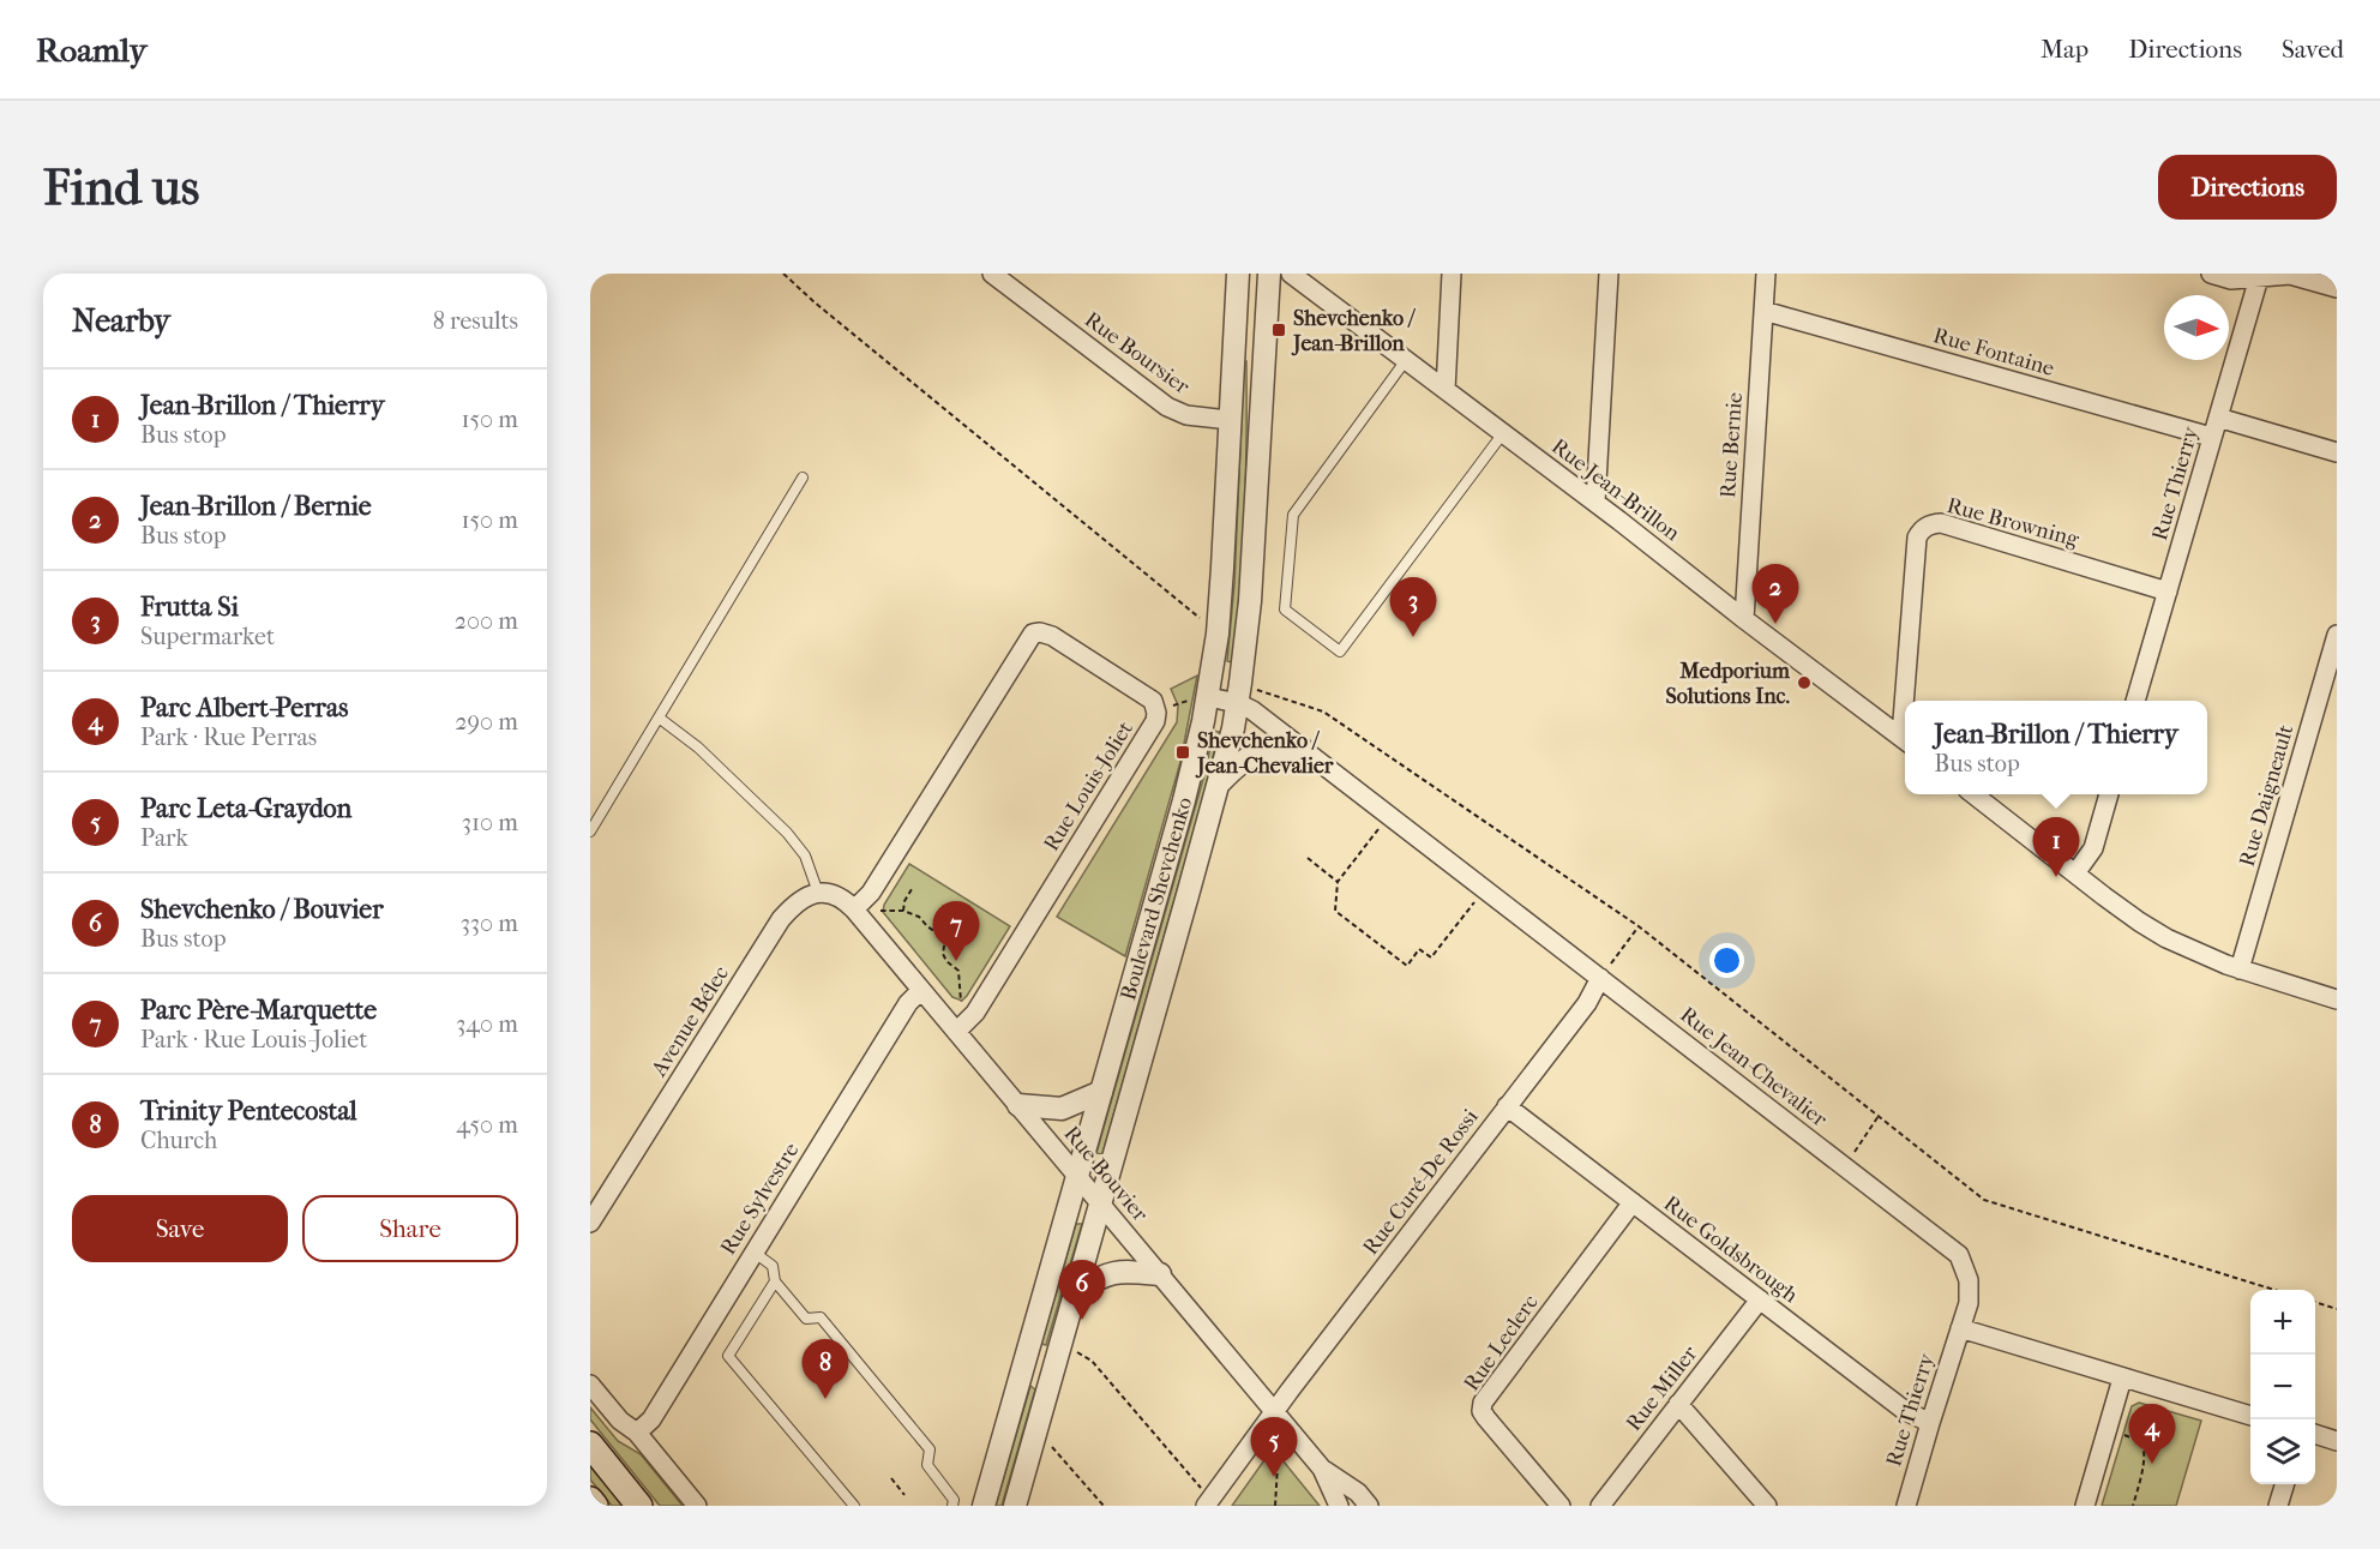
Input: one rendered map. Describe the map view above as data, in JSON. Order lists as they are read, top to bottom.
{
  "streets": {
    "street": [
      "Rue Fontaine",
      "Rue Boursier",
      "Rue Bernie",
      "Rue Thierry",
      "Rue Jean-Brillon",
      "Rue Browning",
      "Rue Louis-Joliet",
      "Rue Daigneault",
      "Boulevard Shevchenko",
      "Avenue Bélec",
      "Rue Jean-Chevalier",
      "Rue Bouvier",
      "Rue Curé-De Rossi",
      "Rue Sylvestre",
      "Rue Goldsbrough",
      "Rue Leclerc",
      "Rue Miller"
    ]
  },
  "crossings": [
    ["Rue Fontaine", "Rue Bernie"],
    ["Rue Fontaine", "Rue Thierry"],
    ["Rue Boursier", "Boulevard Shevchenko"],
    ["Rue Bernie", "Rue Jean-Brillon"],
    ["Rue Thierry", "Rue Browning"],
    ["Rue Thierry", "Rue Jean-Chevalier"],
    ["Rue Thierry", "Rue Goldsbrough"],
    ["Rue Louis-Joliet", "Rue Bouvier"],
    ["Boulevard Shevchenko", "Rue Jean-Chevalier"],
    ["Boulevard Shevchenko", "Rue Bouvier"],
    ["Rue Jean-Chevalier", "Rue Curé-De Rossi"],
    ["Rue Bouvier", "Rue Curé-De Rossi"],
    ["Rue Bouvier", "Rue Sylvestre"],
    ["Rue Curé-De Rossi", "Rue Goldsbrough"],
    ["Rue Goldsbrough", "Rue Leclerc"],
    ["Rue Goldsbrough", "Rue Miller"]
  ],
  "places": {
    "transit": ["Shevchenko / Jean-Brillon", "Shevchenko / Jean-Chevalier"],
    "other": ["Medporium Solutions Inc."]
  },
  "north": "right",
  "page": {
    "header": "Roamly",
    "nav": ["Map", "Directions", "Saved"],
    "buttons": [
      "Directions",
      ["Save", "Share"]
    ],
    "title": "Find us",
    "heading": ["Nearby", "8 results"],
    "list": [
      {
        "mark": "1",
        "name": "Jean-Brillon / Thierry",
        "note": "Bus stop",
        "value": "150 m"
      },
      {
        "mark": "2",
        "name": "Jean-Brillon / Bernie",
        "note": "Bus stop",
        "value": "150 m"
      },
      {
        "mark": "3",
        "name": "Frutta Si",
        "note": "Supermarket",
        "value": "200 m"
      },
      {
        "mark": "4",
        "name": "Parc Albert-Perras",
        "note": "Park · Rue Perras",
        "value": "290 m"
      },
      {
        "mark": "5",
        "name": "Parc Leta-Graydon",
        "note": "Park",
        "value": "310 m"
      },
      {
        "mark": "6",
        "name": "Shevchenko / Bouvier",
        "note": "Bus stop",
        "value": "330 m"
      },
      {
        "mark": "7",
        "name": "Parc Père-Marquette",
        "note": "Park · Rue Louis-Joliet",
        "value": "340 m"
      },
      {
        "mark": "8",
        "name": "Trinity Pentecostal",
        "note": "Church",
        "value": "450 m"
      }
    ],
    "pins": [
      "2",
      "3",
      "1",
      "7",
      "6",
      "8",
      "4",
      "5"
    ],
    "popup": ["Jean-Brillon / Thierry", "Bus stop"],
    "map_buttons": ["+", "−"]
  }
}
